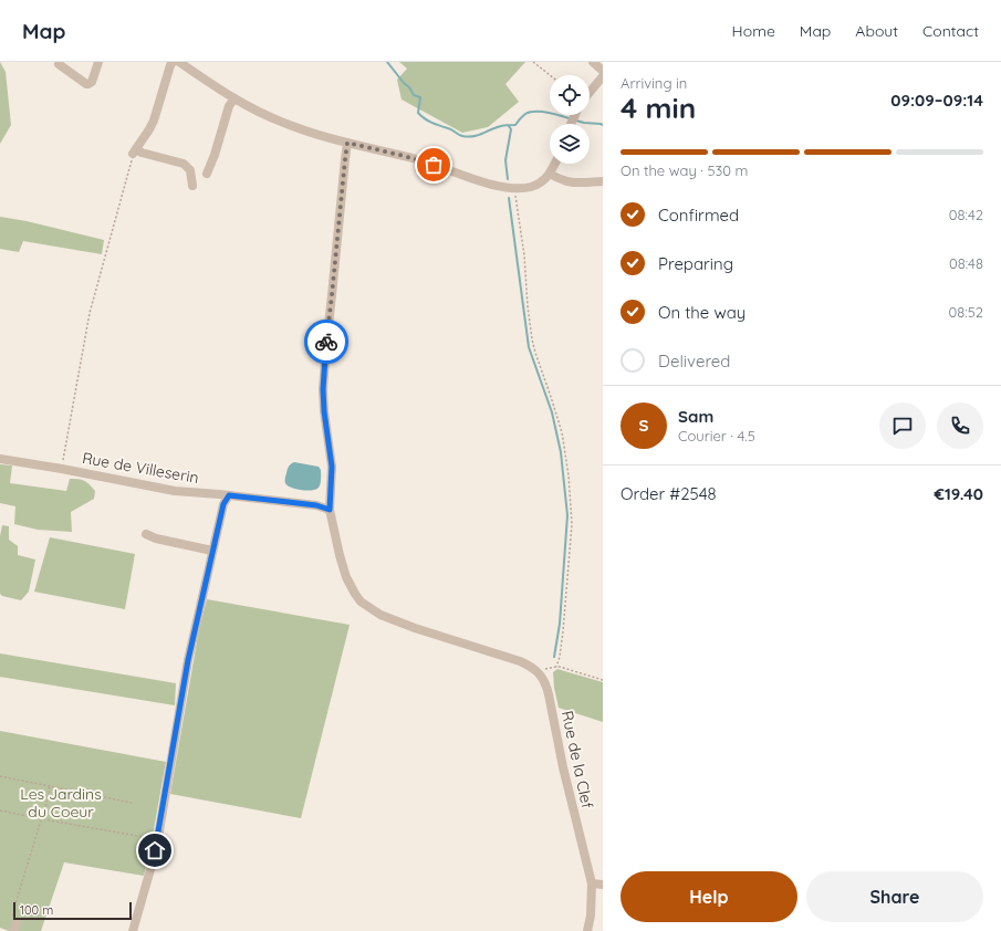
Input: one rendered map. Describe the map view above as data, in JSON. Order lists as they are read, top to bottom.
{
  "streets": {
    "street": ["Rue de Villeserin", "Rue de la Clef"]
  },
  "parks": ["Les Jardins du Coeur"],
  "scale_bar": "100 m",
  "page": {
    "header": "Map",
    "nav": [
      "Home",
      "Map",
      "About",
      "Contact"
    ],
    "heading": ["4 min", "Arriving in", "09:09–09:14"],
    "panel": [
      "Sam",
      "Courier · 4.5",
      "Order #2548",
      "€19.40"
    ],
    "bar": "On the way · 530 m",
    "list": [
      ["Confirmed", "08:42"],
      ["Preparing", "08:48"],
      ["On the way", "08:52"],
      "Delivered"
    ],
    "round": "S",
    "buttons": ["Help", "Share"],
    "scale": "100 m"
  }
}
